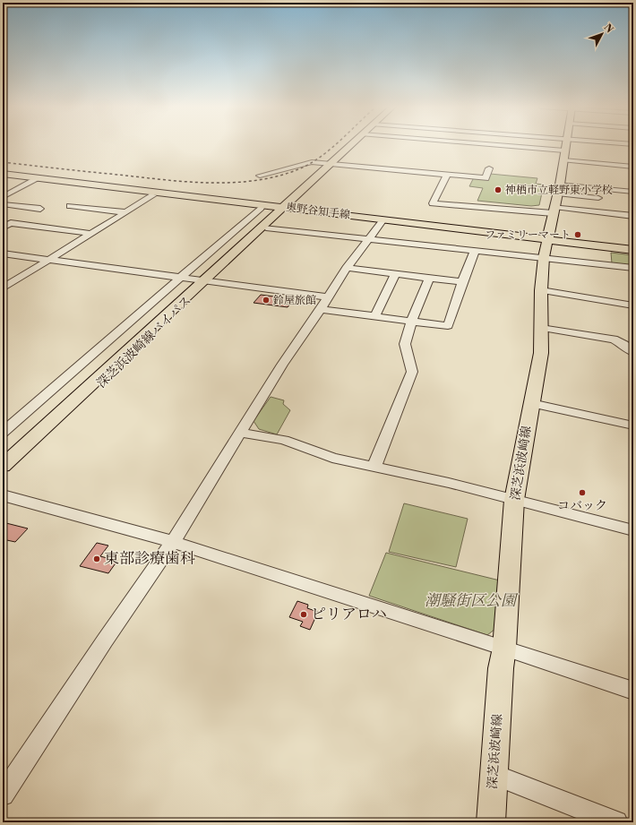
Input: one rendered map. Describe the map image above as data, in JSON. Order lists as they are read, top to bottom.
{
  "streets": {
    "main road": ["奥野谷知手線", "深芝浜波崎線バイパス", "深芝浜波崎線"]
  },
  "crossings": [
    ["奥野谷知手線", "深芝浜波崎線バイパス"],
    ["奥野谷知手線", "深芝浜波崎線"]
  ],
  "parks": ["潮騒街区公園"],
  "places": [
    "神栖市立軽野東小学校",
    "ファミリーマート",
    "鈴屋旅館",
    "コバック",
    "東部診療歯科",
    "ピリアロハ"
  ],
  "north": "top right"
}
